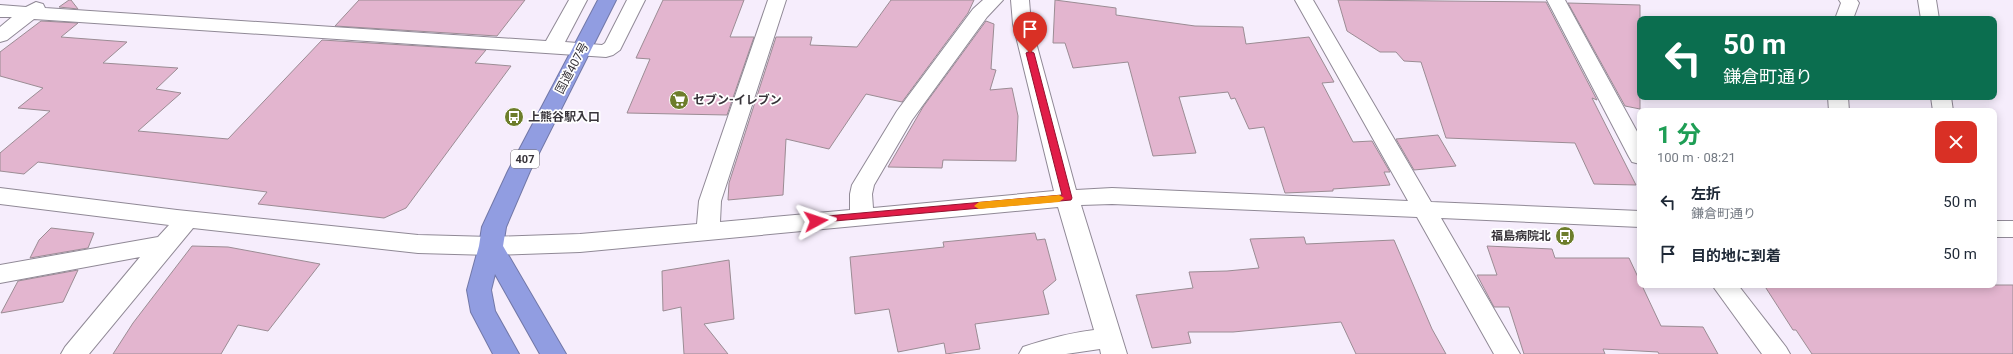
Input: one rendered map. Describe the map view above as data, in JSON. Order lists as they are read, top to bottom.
{
  "streets": {
    "highway": ["国道407号", "407"]
  },
  "places": {
    "supermarket": ["セブン-イレブン"],
    "bus stop": ["上熊谷駅入口", "福島病院北"]
  },
  "page": {
    "turn": ["50 m", "鎌倉町通り"],
    "heading": ["1 分", "100 m · 08:21"],
    "list": [
      {
        "name": "左折",
        "note": "鎌倉町通り",
        "value": "50 m"
      },
      {
        "name": "目的地に到着",
        "value": "50 m"
      }
    ]
  }
}
